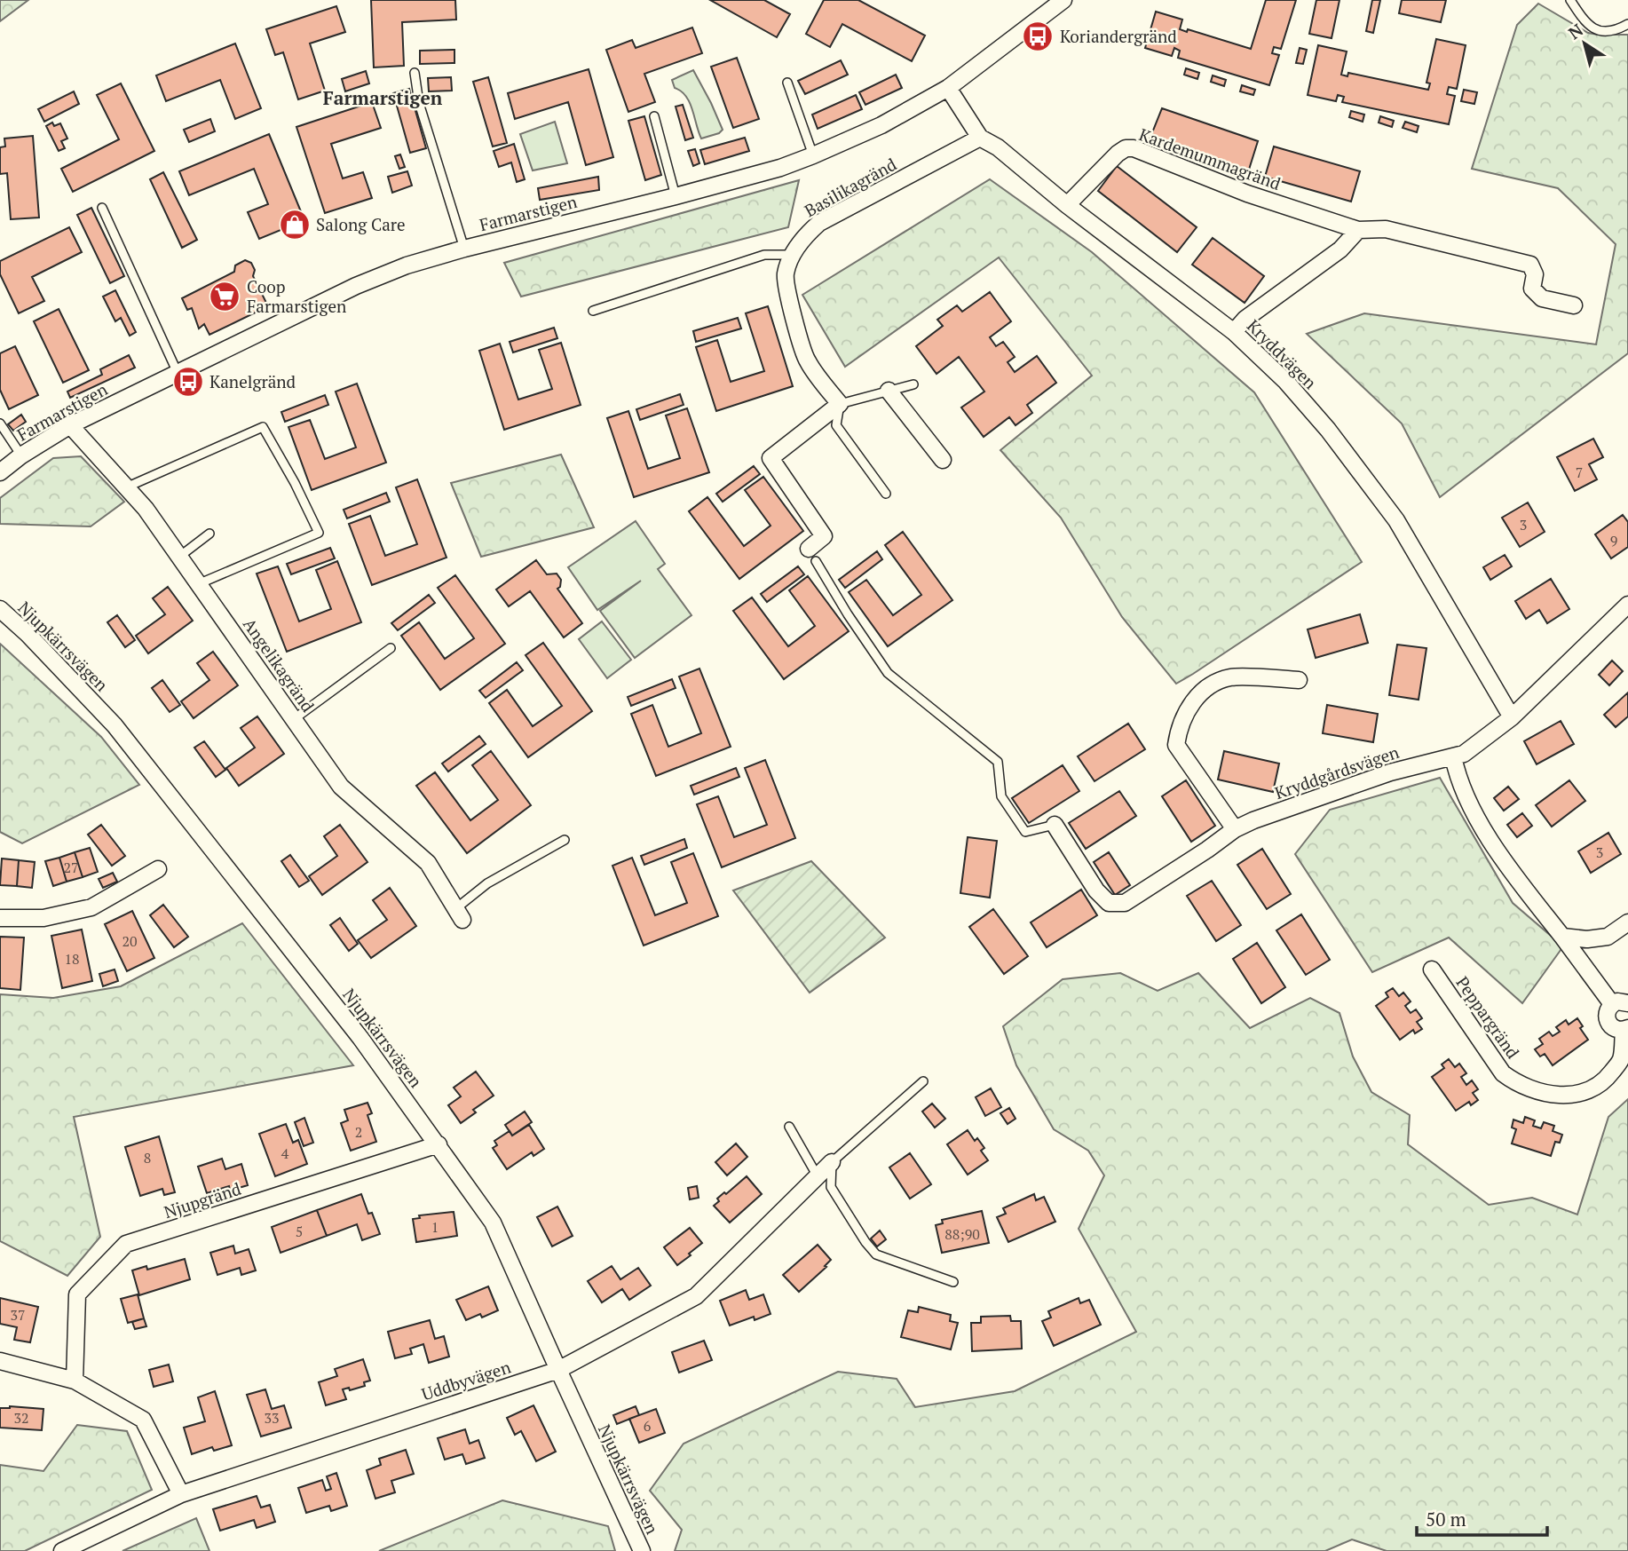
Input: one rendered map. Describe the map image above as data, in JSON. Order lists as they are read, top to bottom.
{
  "streets": {
    "street": [
      "Kardemummagränd",
      "Basilikagränd",
      "Farmarstigen",
      "Kryddvägen",
      "Njupkärrsvägen",
      "Angelikagränd",
      "Kryddgårdsvägen",
      "Peppargränd",
      "Njupgränd",
      "Uddbyvägen"
    ]
  },
  "crossings": [
    ["Kardemummagränd", "Kryddvägen"],
    ["Basilikagränd", "Kryddvägen"],
    ["Farmarstigen", "Kryddvägen"],
    ["Farmarstigen", "Angelikagränd"],
    ["Njupkärrsvägen", "Njupgränd"],
    ["Njupkärrsvägen", "Uddbyvägen"]
  ],
  "districts": ["Farmarstigen"],
  "places": {
    "bus stop": ["Koriandergränd", "Kanelgränd"],
    "shop": ["Salong Care"],
    "supermarket": ["Coop Farmarstigen"]
  },
  "house_numbers": [
    "7",
    "3",
    "9",
    "3",
    "27",
    "20",
    "18",
    "2",
    "4",
    "8",
    "1",
    "5",
    "88;90",
    "37",
    "32",
    "33",
    "6"
  ],
  "scale_bar": "50 m",
  "north": "top left"
}
